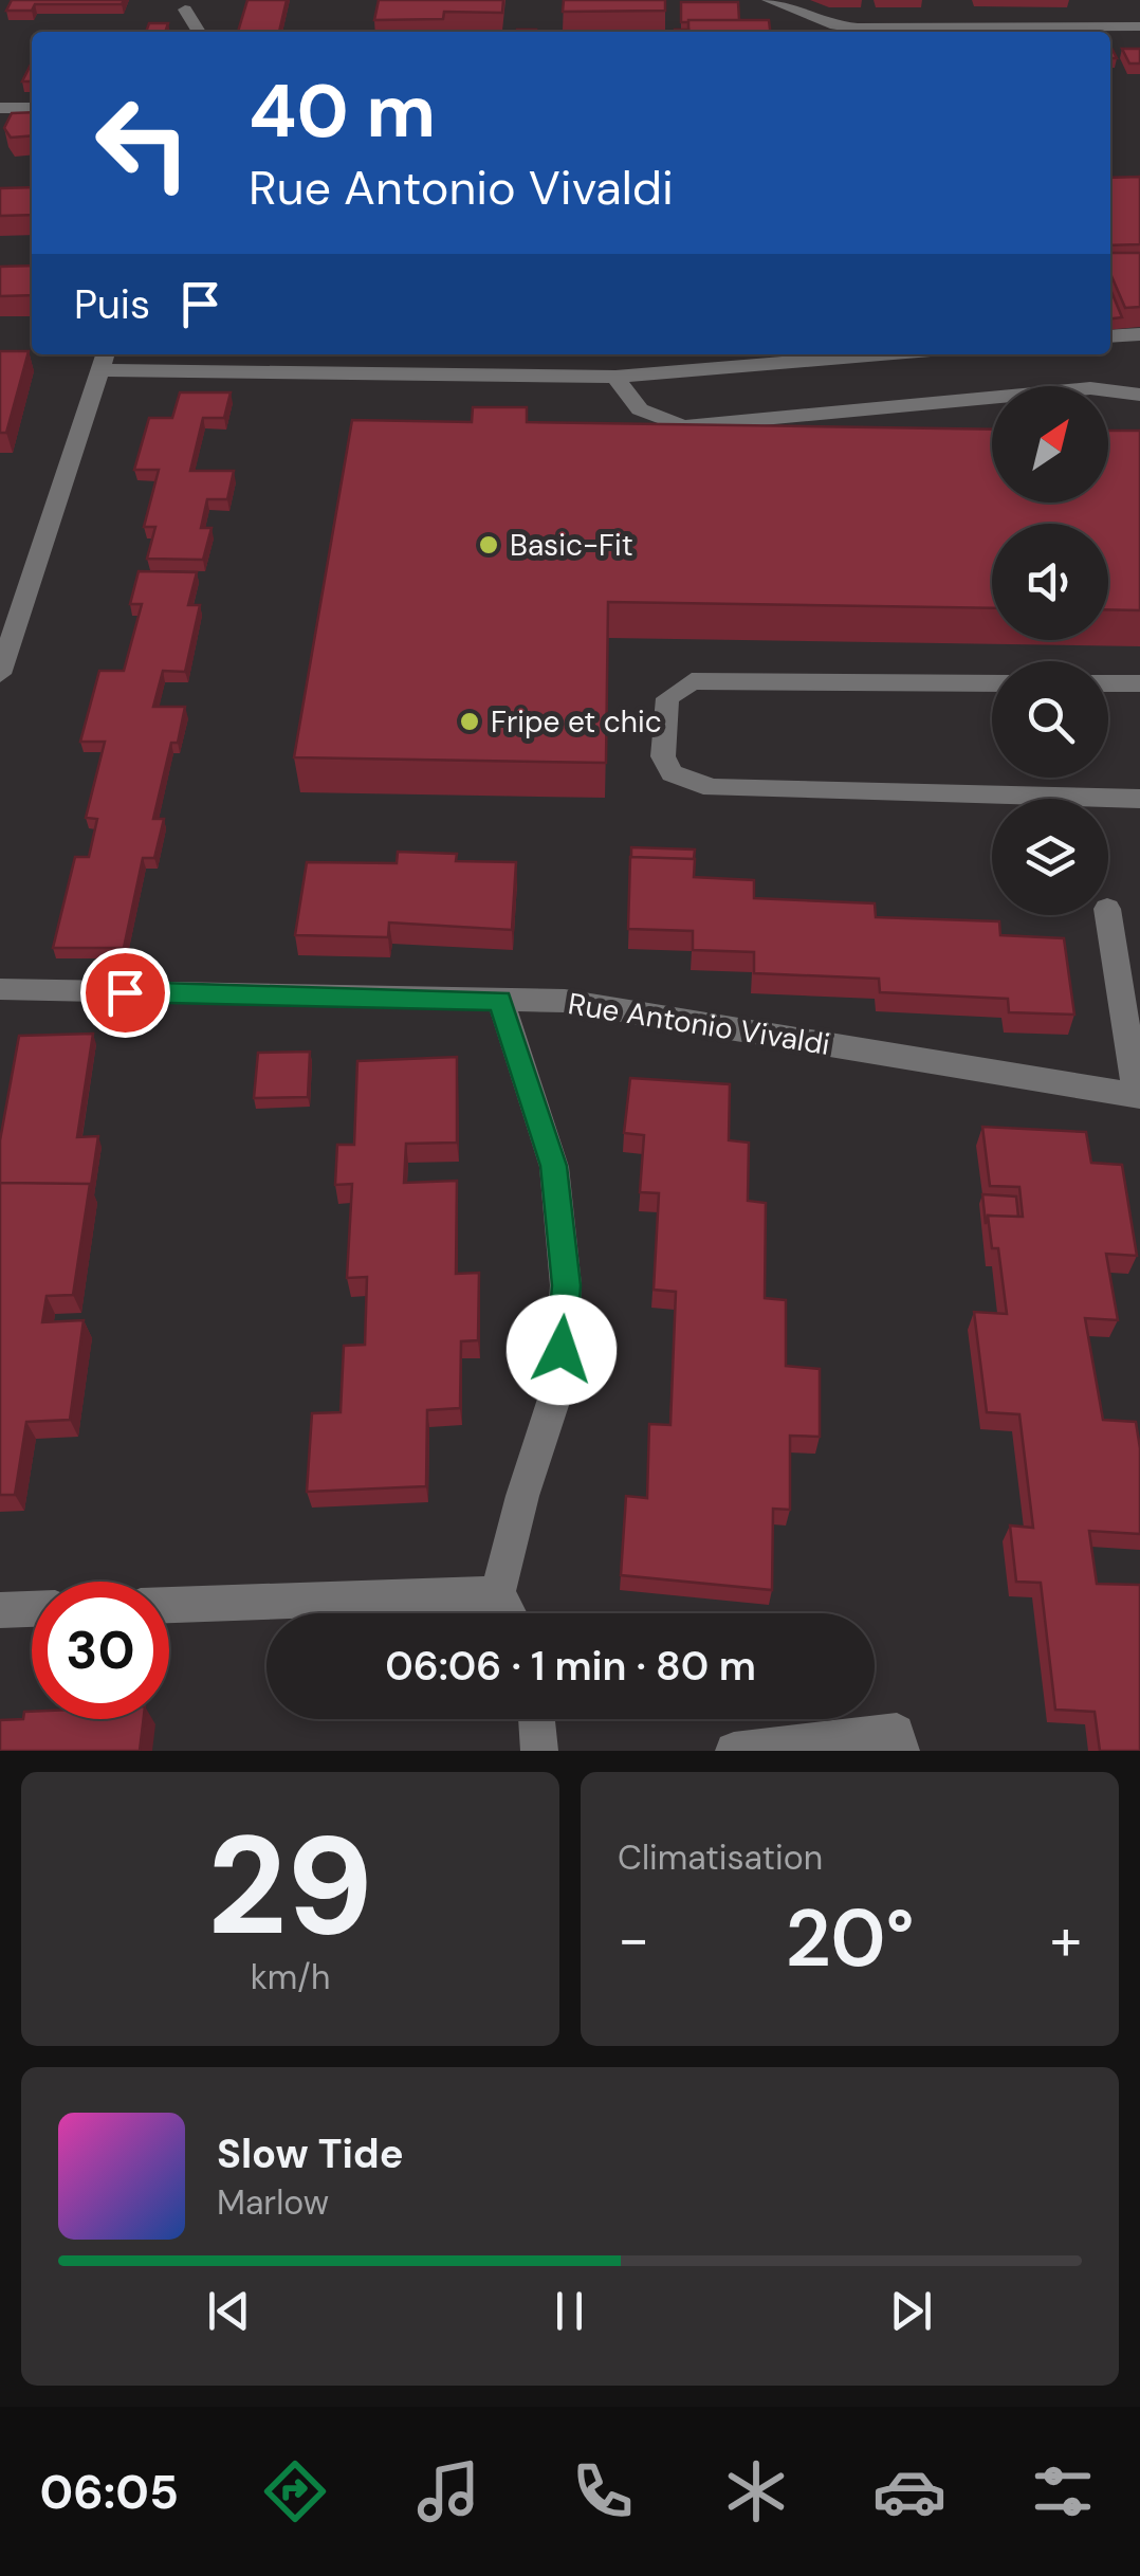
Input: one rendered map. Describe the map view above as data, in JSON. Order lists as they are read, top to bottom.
{
  "streets": {
    "street": ["Rue Antonio Vivaldi"]
  },
  "places": ["Basic-Fit", "Fripe et chic"],
  "north": "top right",
  "page": {
    "turn": ["40 m", "Rue Antonio Vivaldi"],
    "then": "Puis",
    "limit": "30",
    "trip": "06:06 · 1 min · 80 m",
    "tile": [
      ["29", "km/h"],
      "Climatisation"
    ],
    "heat": ["−", "20°", "+"],
    "song": ["Slow Tide", "Marlow"],
    "tabs": "06:05"
  }
}
